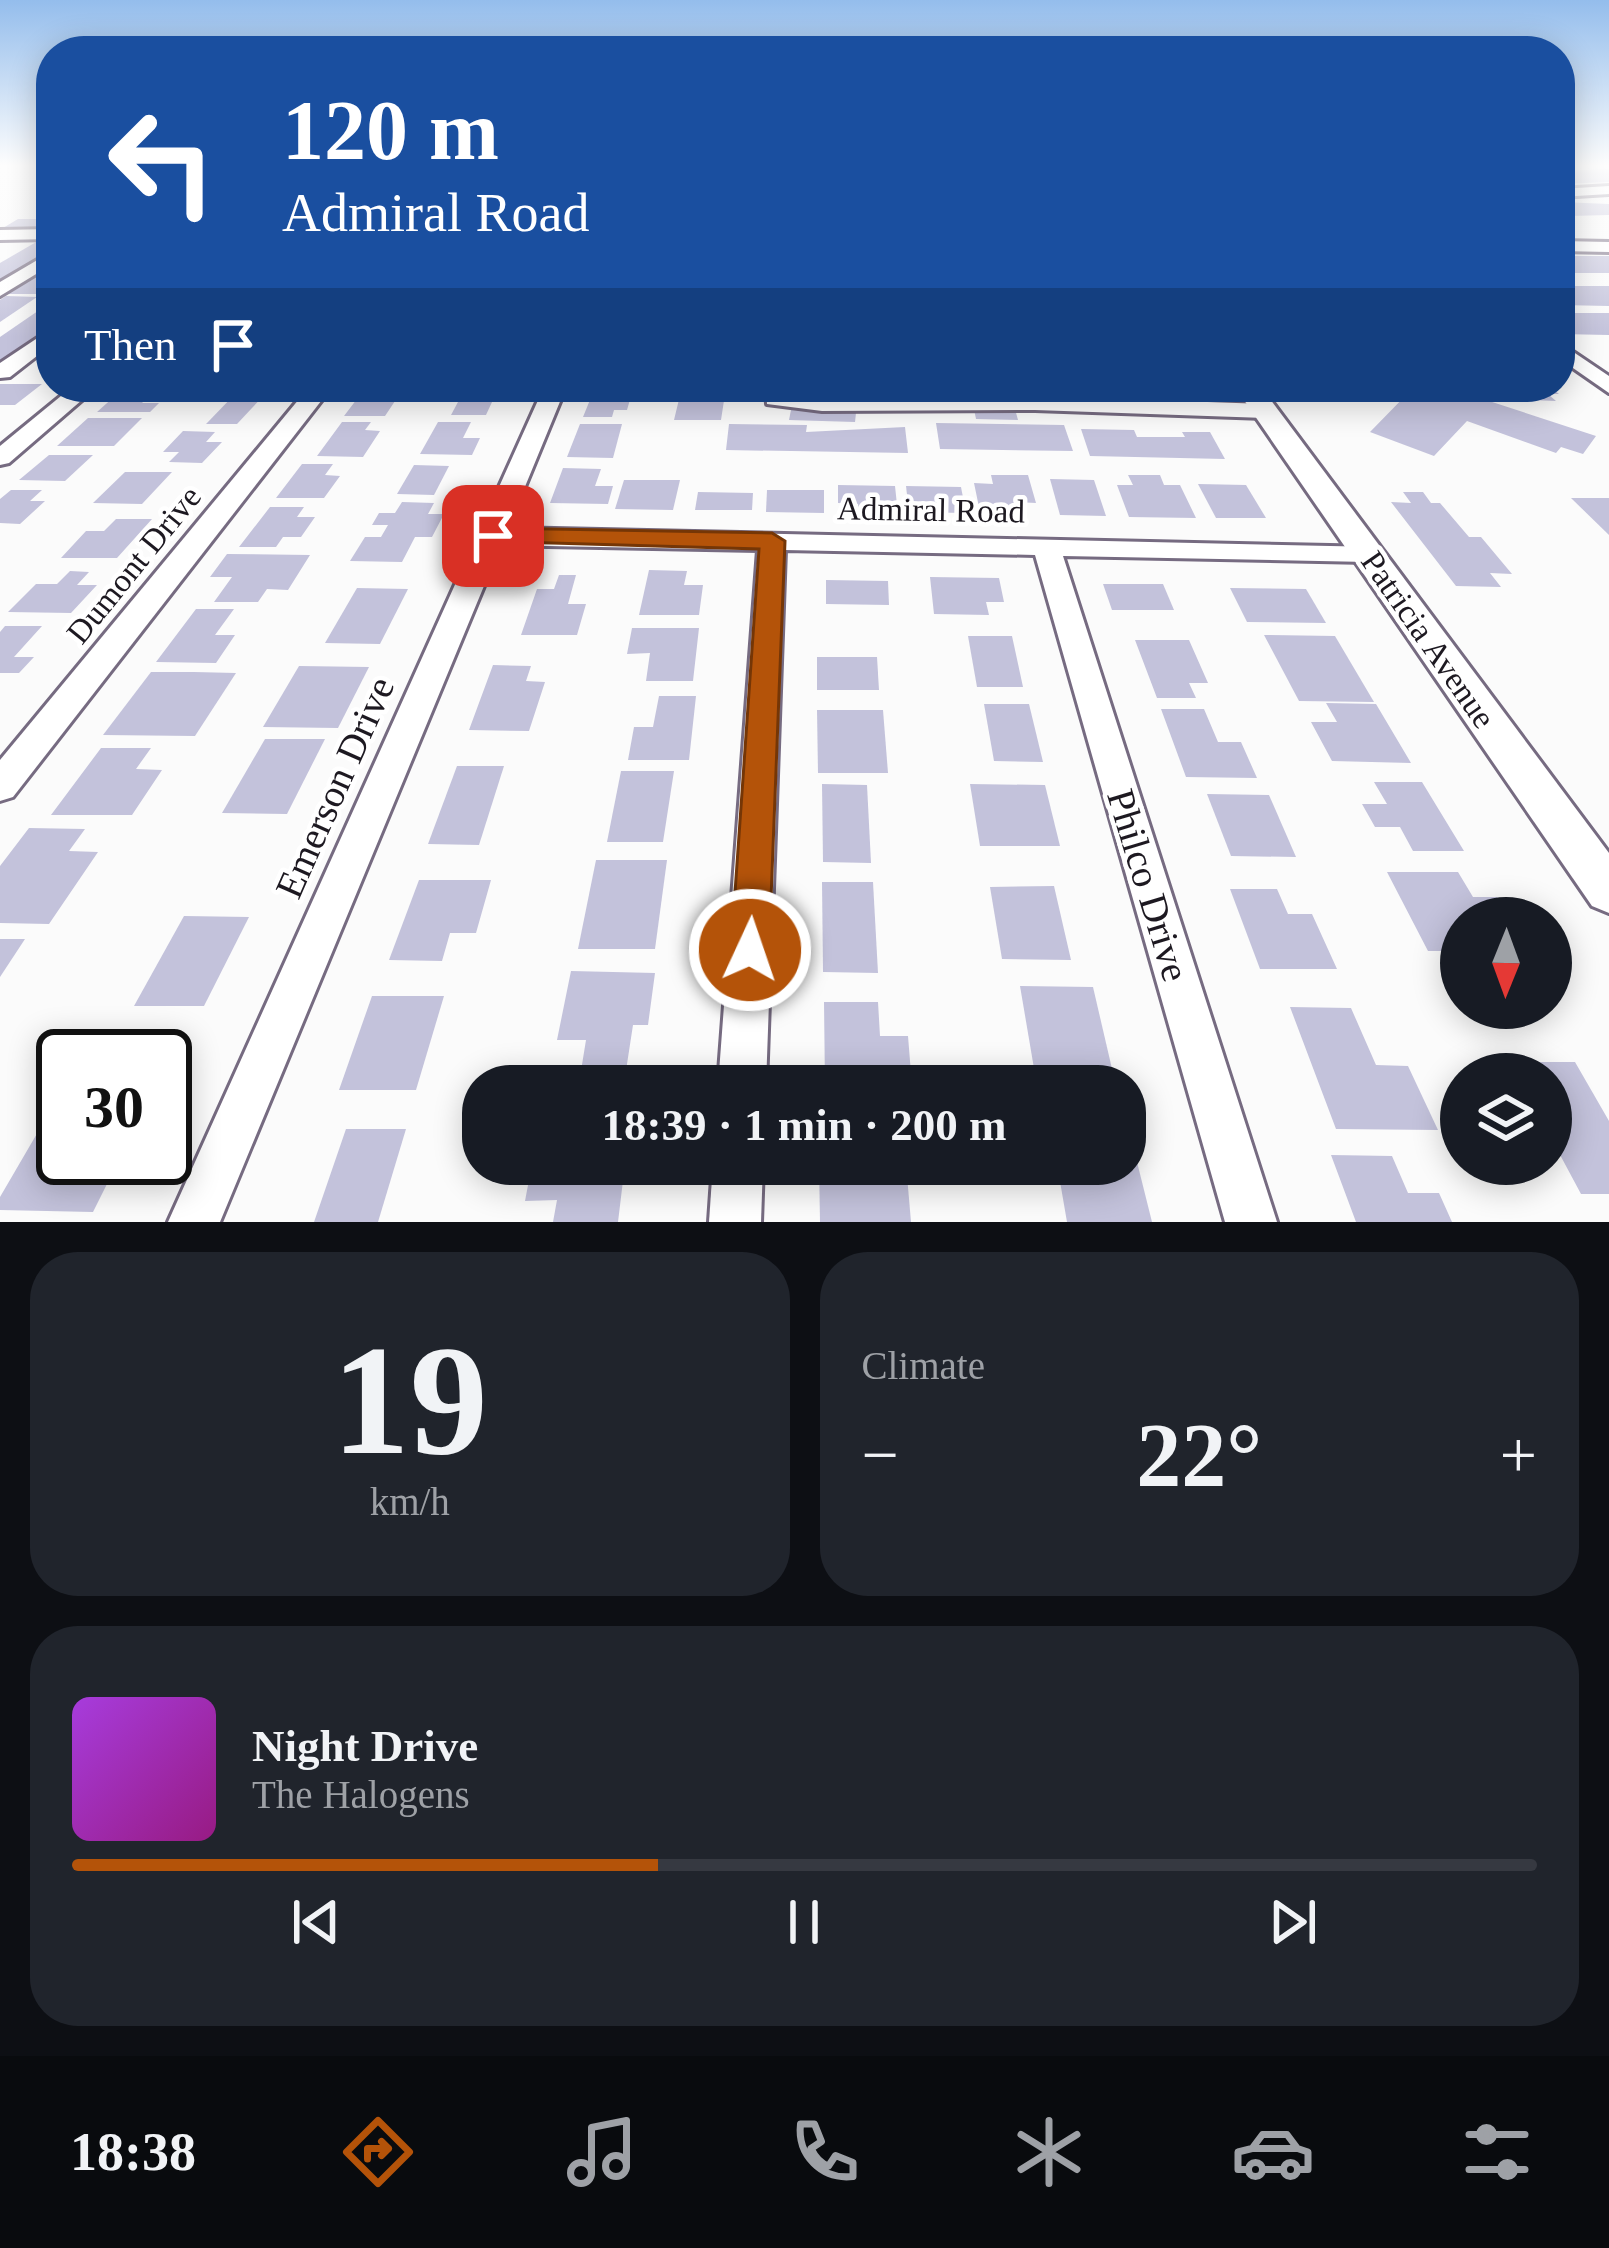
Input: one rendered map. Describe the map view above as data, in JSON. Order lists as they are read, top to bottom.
{
  "streets": {
    "street": [
      "Admiral Road",
      "Dumont Drive",
      "Patricia Avenue",
      "Emerson Drive",
      "Philco Drive"
    ]
  },
  "crossings": [
    ["Admiral Road", "Patricia Avenue"],
    ["Admiral Road", "Emerson Drive"],
    ["Admiral Road", "Philco Drive"]
  ],
  "north": "bottom",
  "page": {
    "turn": ["120 m", "Admiral Road"],
    "then": "Then",
    "limit": "30",
    "trip": "18:39 · 1 min · 200 m",
    "tile": [
      ["19", "km/h"],
      "Climate"
    ],
    "heat": ["−", "22°", "+"],
    "song": ["Night Drive", "The Halogens"],
    "tabs": "18:38"
  }
}
